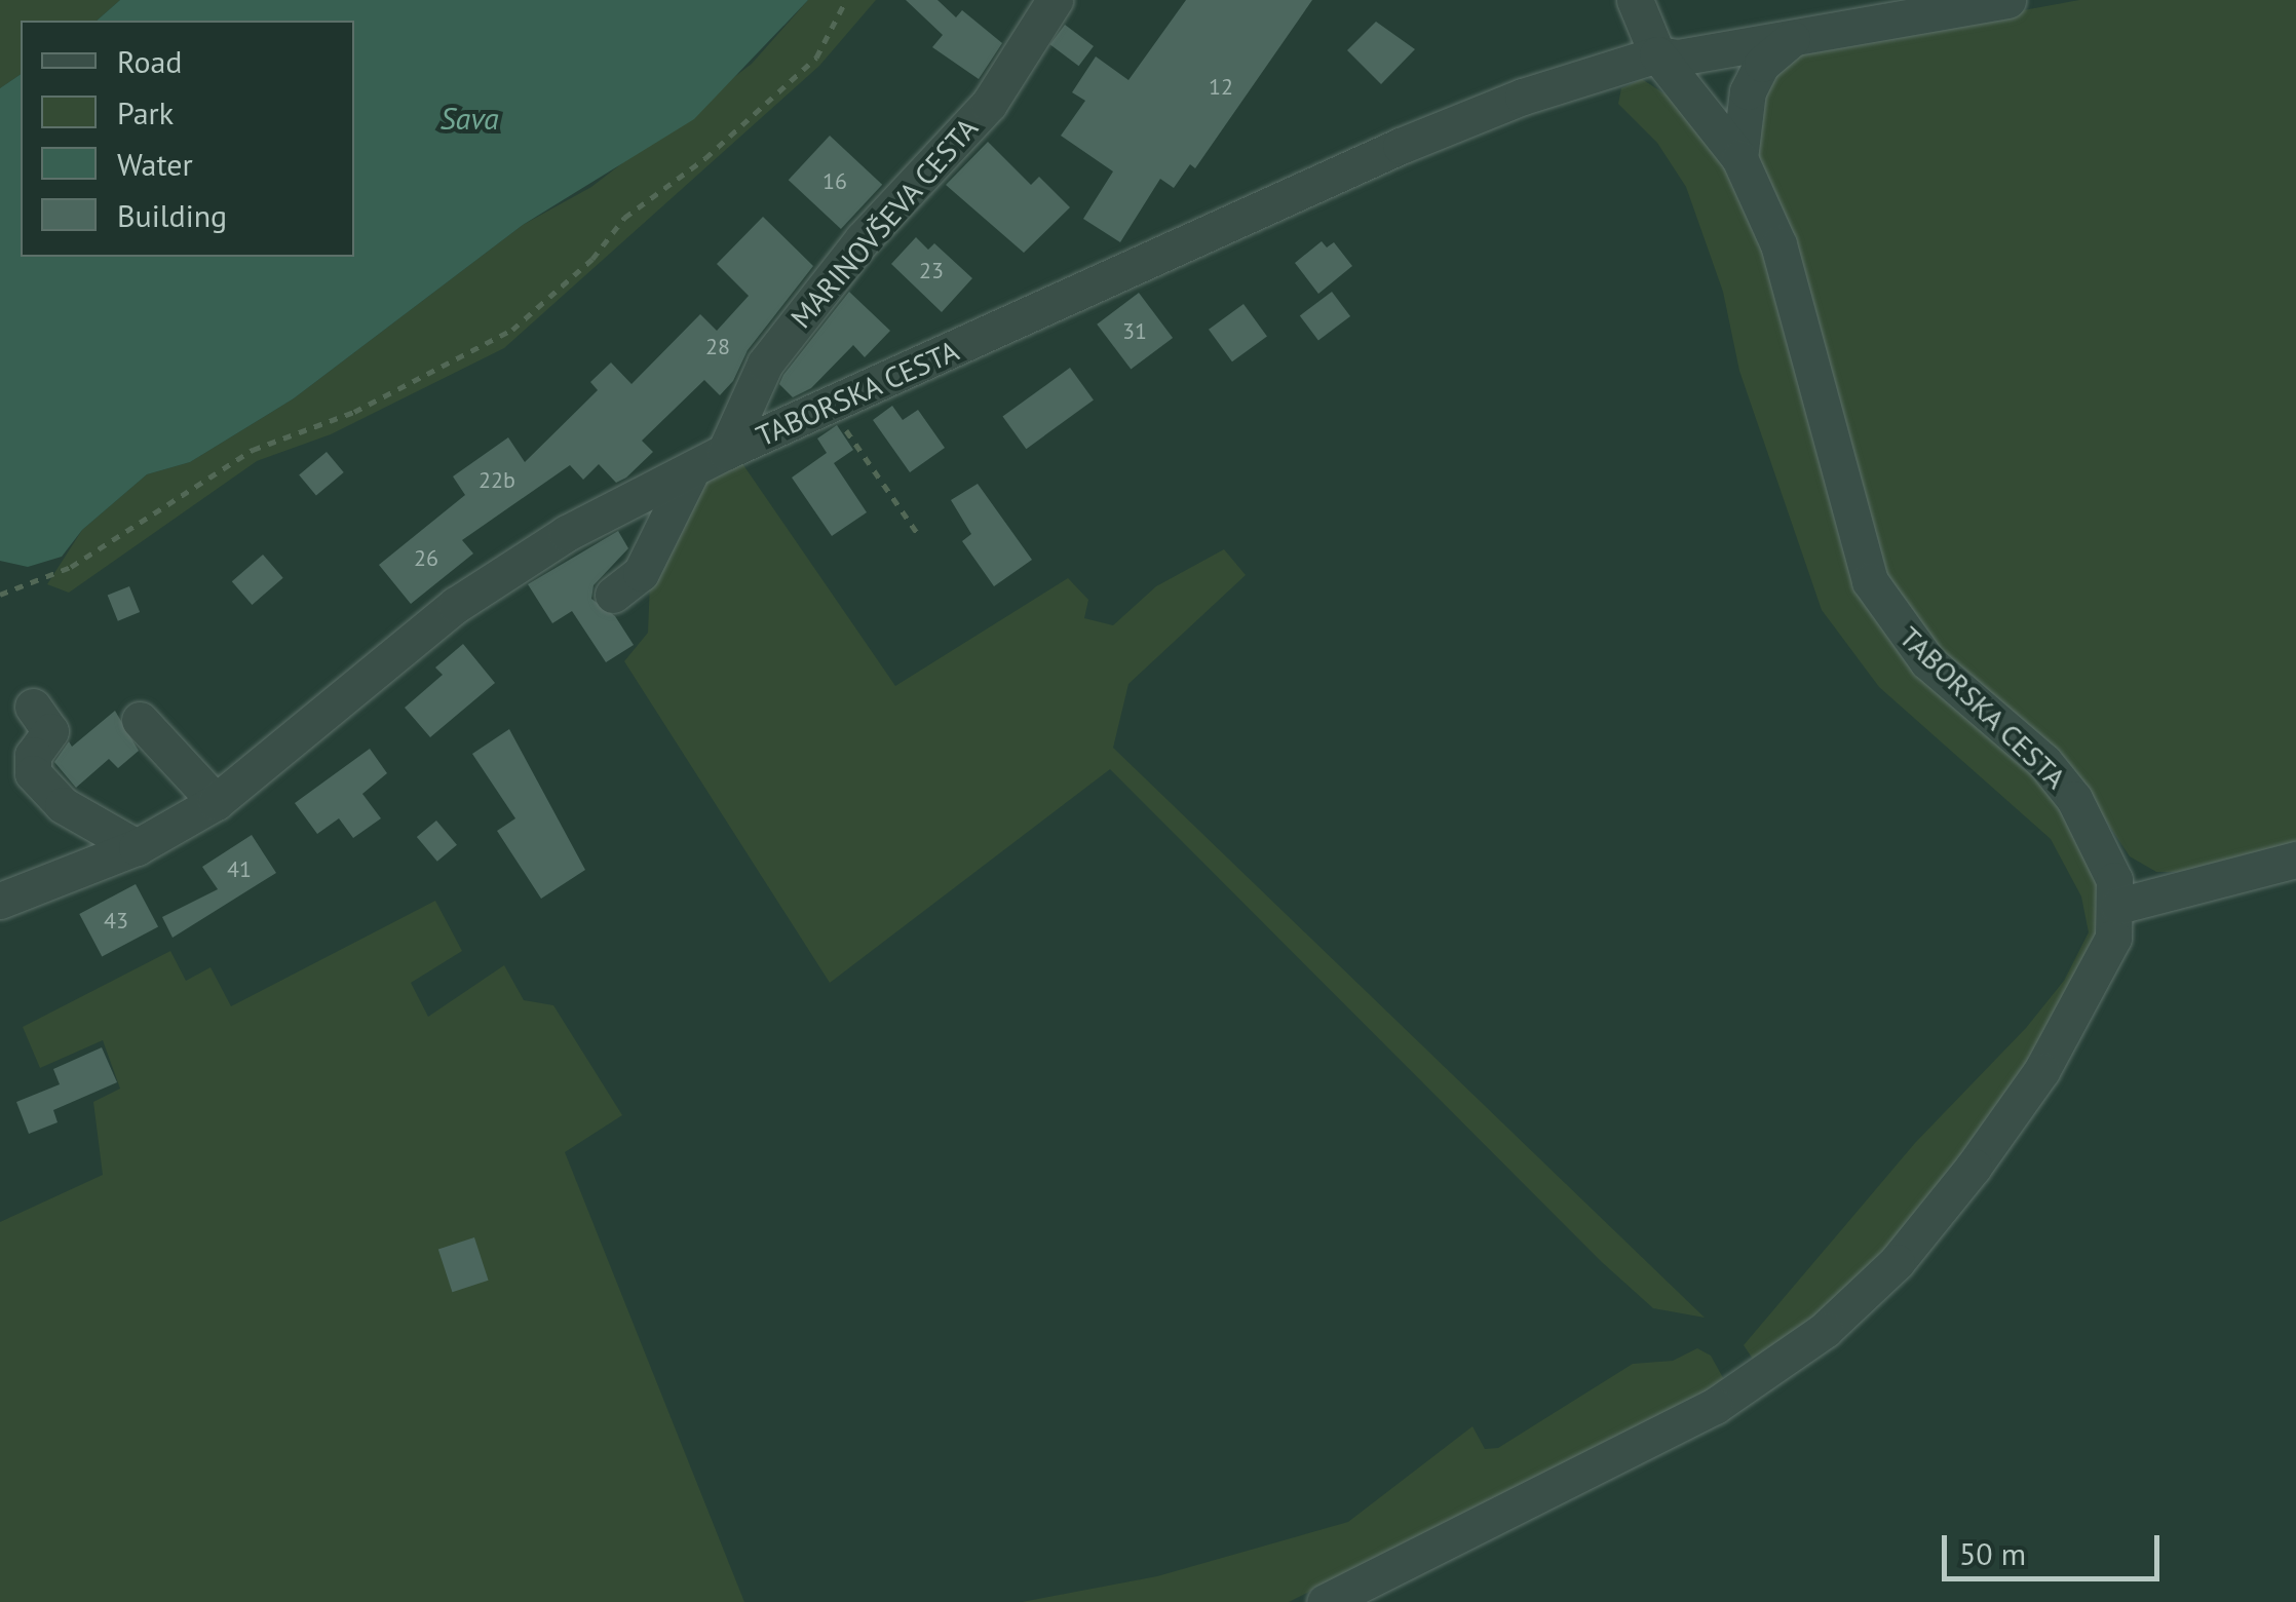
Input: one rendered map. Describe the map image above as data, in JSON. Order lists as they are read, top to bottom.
{
  "streets": {
    "street": ["MARINOVŠEVA CESTA", "TABORSKA CESTA"]
  },
  "crossings": [
    ["MARINOVŠEVA CESTA", "TABORSKA CESTA"]
  ],
  "water": ["Sava"],
  "house_numbers": [
    "12",
    "16",
    "23",
    "31",
    "28",
    "22b",
    "26",
    "41",
    "43"
  ],
  "legend": [
    "Road",
    "Park",
    "Water",
    "Building"
  ],
  "scale_bar": "50 m"
}
